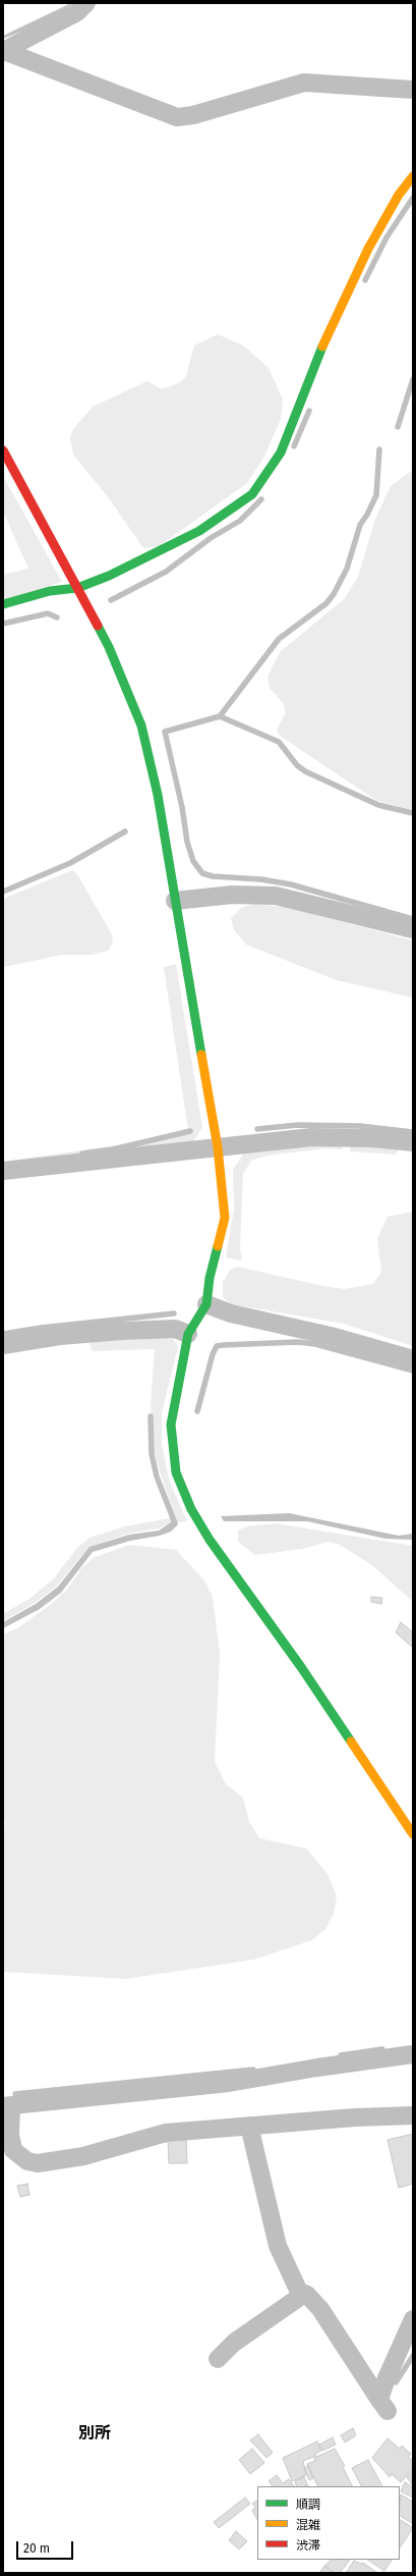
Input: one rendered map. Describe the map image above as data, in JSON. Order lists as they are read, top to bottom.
{
  "districts": ["別所"],
  "legend": ["順調", "混雑", "渋滞"],
  "scale_bar": "20 m"
}
